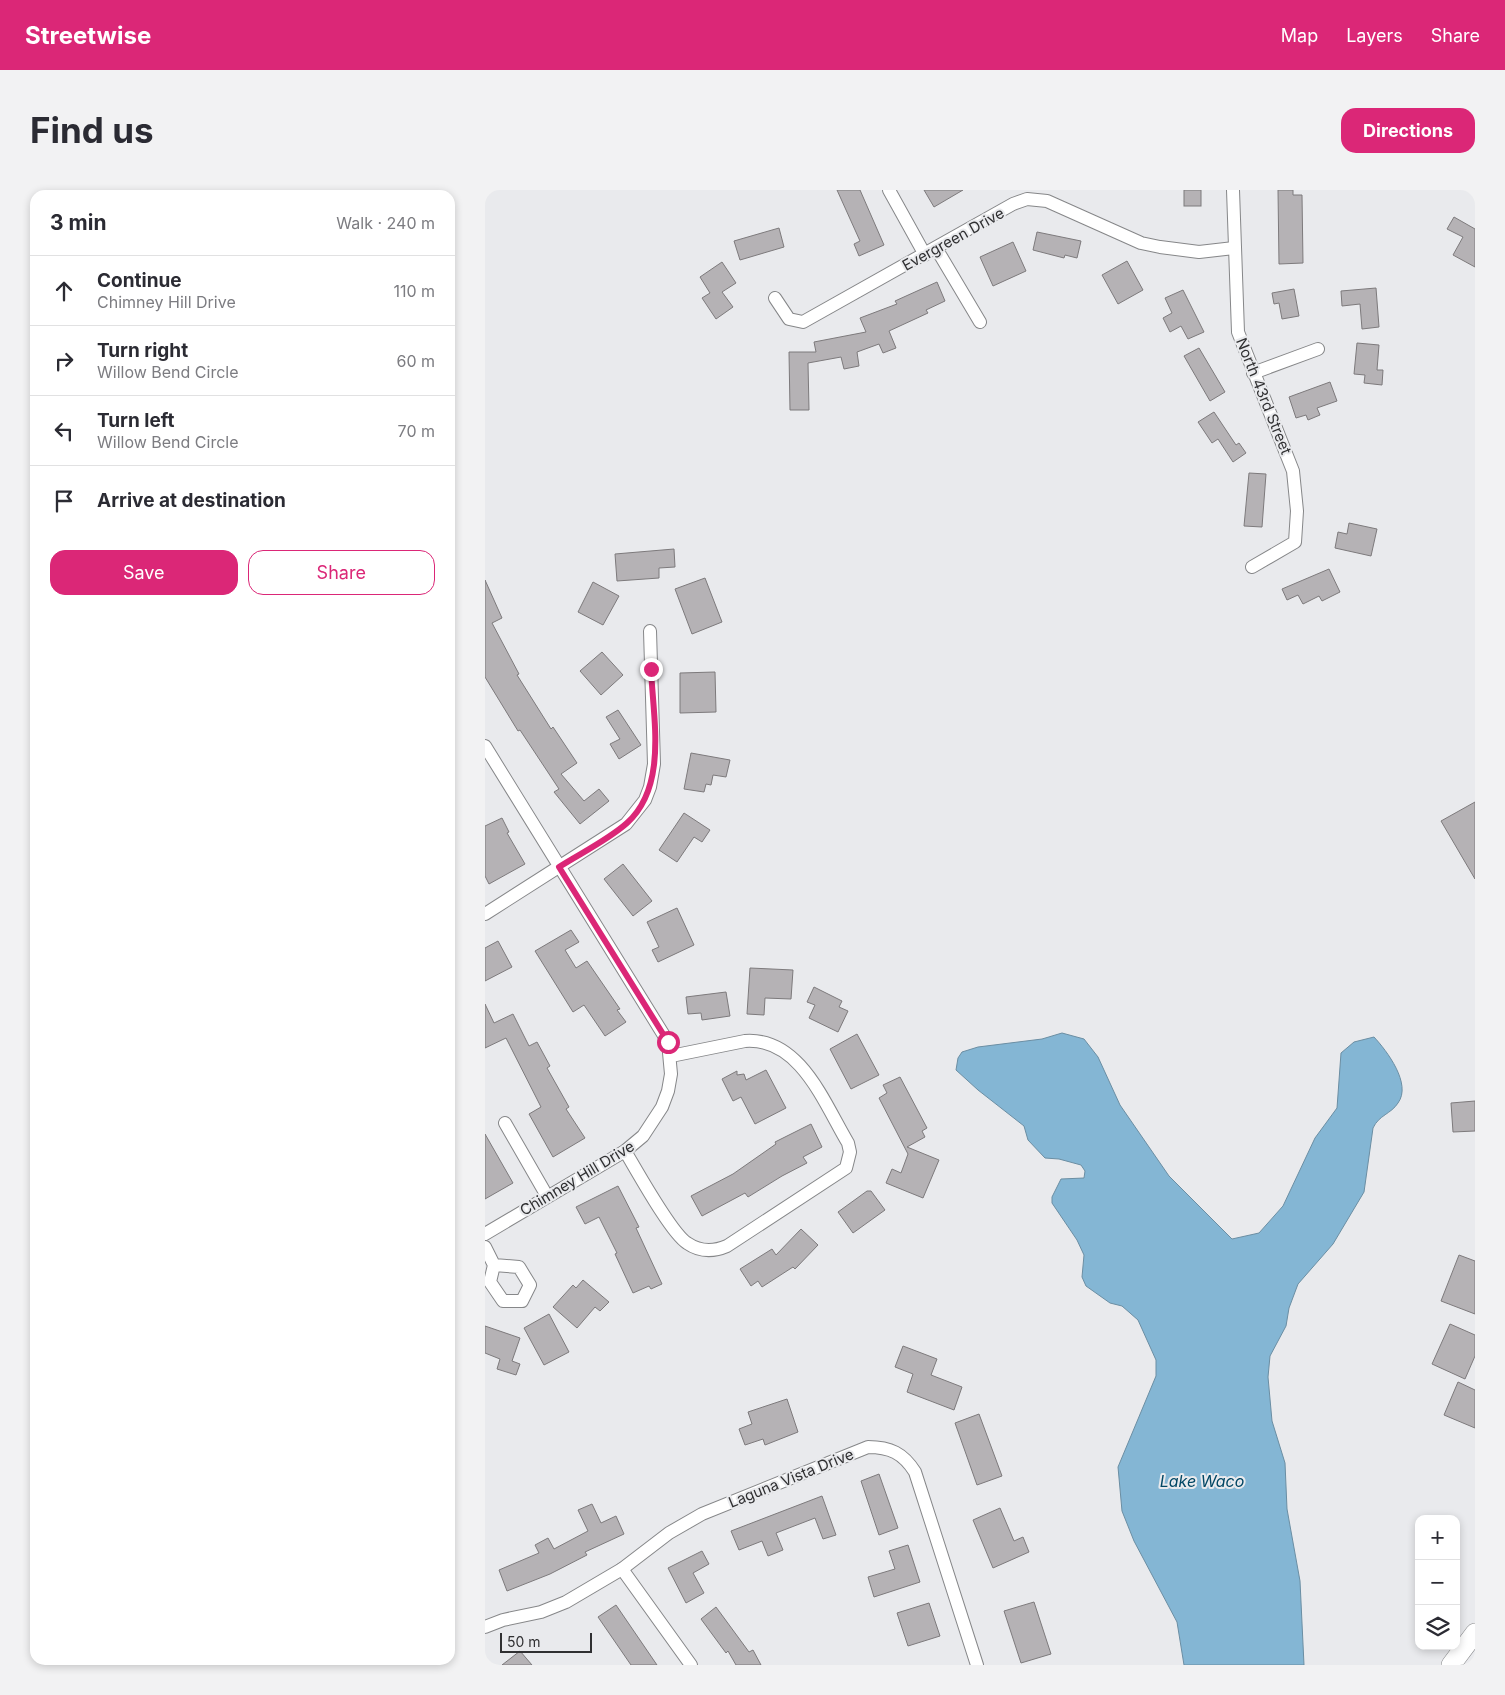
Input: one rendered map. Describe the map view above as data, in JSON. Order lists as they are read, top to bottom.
{
  "streets": {
    "street": [
      "Evergreen Drive",
      "North 43rd Street",
      "Chimney Hill Drive",
      "Laguna Vista Drive"
    ]
  },
  "crossings": [
    ["Evergreen Drive", "North 43rd Street"]
  ],
  "water": ["Lake Waco"],
  "scale_bar": "50 m",
  "page": {
    "header": "Streetwise",
    "nav": ["Map", "Layers", "Share"],
    "buttons": [
      "Directions",
      ["Save", "Share"]
    ],
    "title": "Find us",
    "heading": ["3 min", "Walk · 240 m"],
    "list": [
      ["Continue", "Chimney Hill Drive", "110 m"],
      ["Turn right", "Willow Bend Circle", "60 m"],
      ["Turn left", "Willow Bend Circle", "70 m"],
      "Arrive at destination"
    ],
    "map_buttons": ["+", "−"],
    "scale": "50 m"
  }
}
